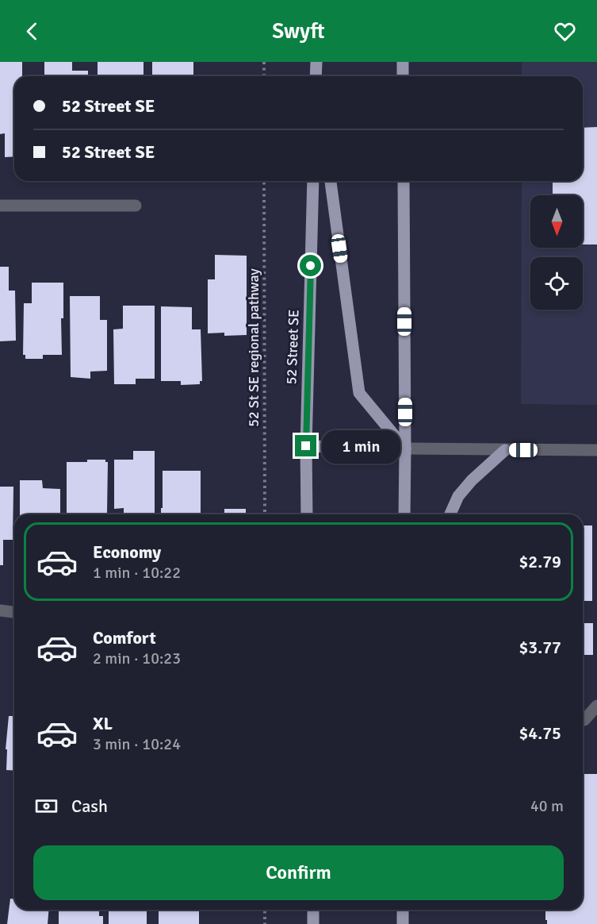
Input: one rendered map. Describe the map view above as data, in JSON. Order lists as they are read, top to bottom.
{
  "streets": {
    "main road": ["52 Street SE"],
    "path": ["52 St SE regional pathway"]
  },
  "north": "bottom",
  "page": {
    "header": "Swyft",
    "banner": ["52 Street SE", "52 Street SE"],
    "bubble": "1 min",
    "list": [
      {
        "name": "Economy",
        "note": "1 min · 10:22",
        "value": "$2.79"
      },
      {
        "name": "Comfort",
        "note": "2 min · 10:23",
        "value": "$3.77"
      },
      {
        "name": "XL",
        "note": "3 min · 10:24",
        "value": "$4.75"
      }
    ],
    "pay": ["Cash", "40 m"],
    "buttons": "Confirm"
  }
}
